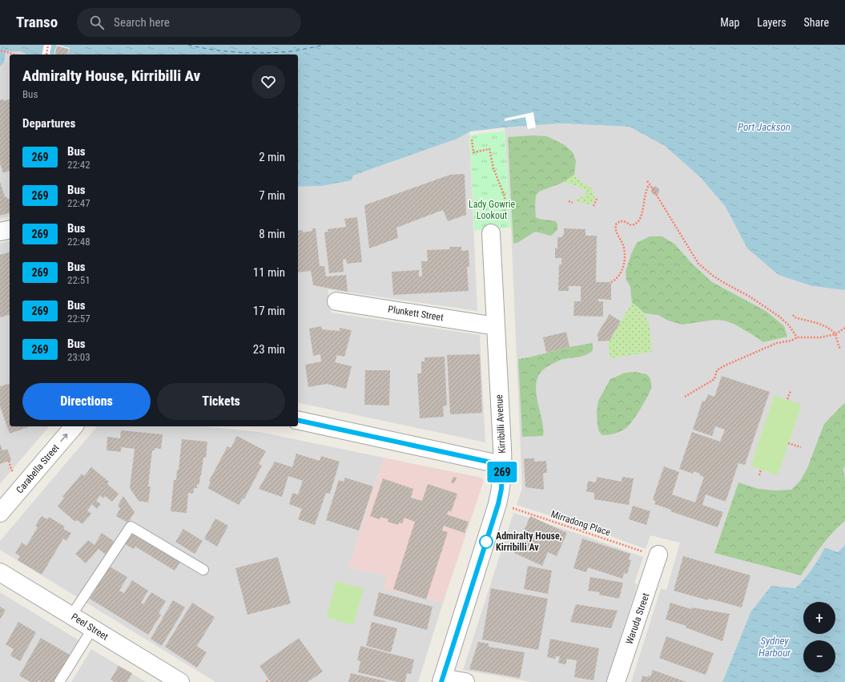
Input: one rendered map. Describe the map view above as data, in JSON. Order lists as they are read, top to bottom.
{
  "streets": {
    "street": [
      "Plunkett Street",
      "Kirribilli Avenue",
      "Carabella Street",
      "Waruda Street",
      "Peel Street"
    ],
    "path": ["Mirradong Place"]
  },
  "crossings": [
    ["Plunkett Street", "Kirribilli Avenue"],
    ["Mirradong Place", "Waruda Street"]
  ],
  "one_way": ["Carabella Street"],
  "water": ["Port Jackson", "Sydney Harbour"],
  "parks": ["Lady Gowrie Lookout"],
  "places": ["Admiralty House, Kirribilli Av"],
  "lines": ["bus line 269"],
  "page": {
    "header": "Transo",
    "search": "Search here",
    "nav": ["Map", "Layers", "Share"],
    "on_map": "269",
    "heading": [
      ["Admiralty House, Kirribilli Av", "Bus"],
      "Departures"
    ],
    "list": [
      {
        "mark": "269",
        "name": "Bus",
        "note": "22:42",
        "value": "2 min"
      },
      {
        "mark": "269",
        "name": "Bus",
        "note": "22:47",
        "value": "7 min"
      },
      {
        "mark": "269",
        "name": "Bus",
        "note": "22:48",
        "value": "8 min"
      },
      {
        "mark": "269",
        "name": "Bus",
        "note": "22:51",
        "value": "11 min"
      },
      {
        "mark": "269",
        "name": "Bus",
        "note": "22:57",
        "value": "17 min"
      },
      {
        "mark": "269",
        "name": "Bus",
        "note": "23:03",
        "value": "23 min"
      }
    ],
    "buttons": ["Directions", "Tickets"],
    "map_buttons": ["+", "−"]
  }
}
